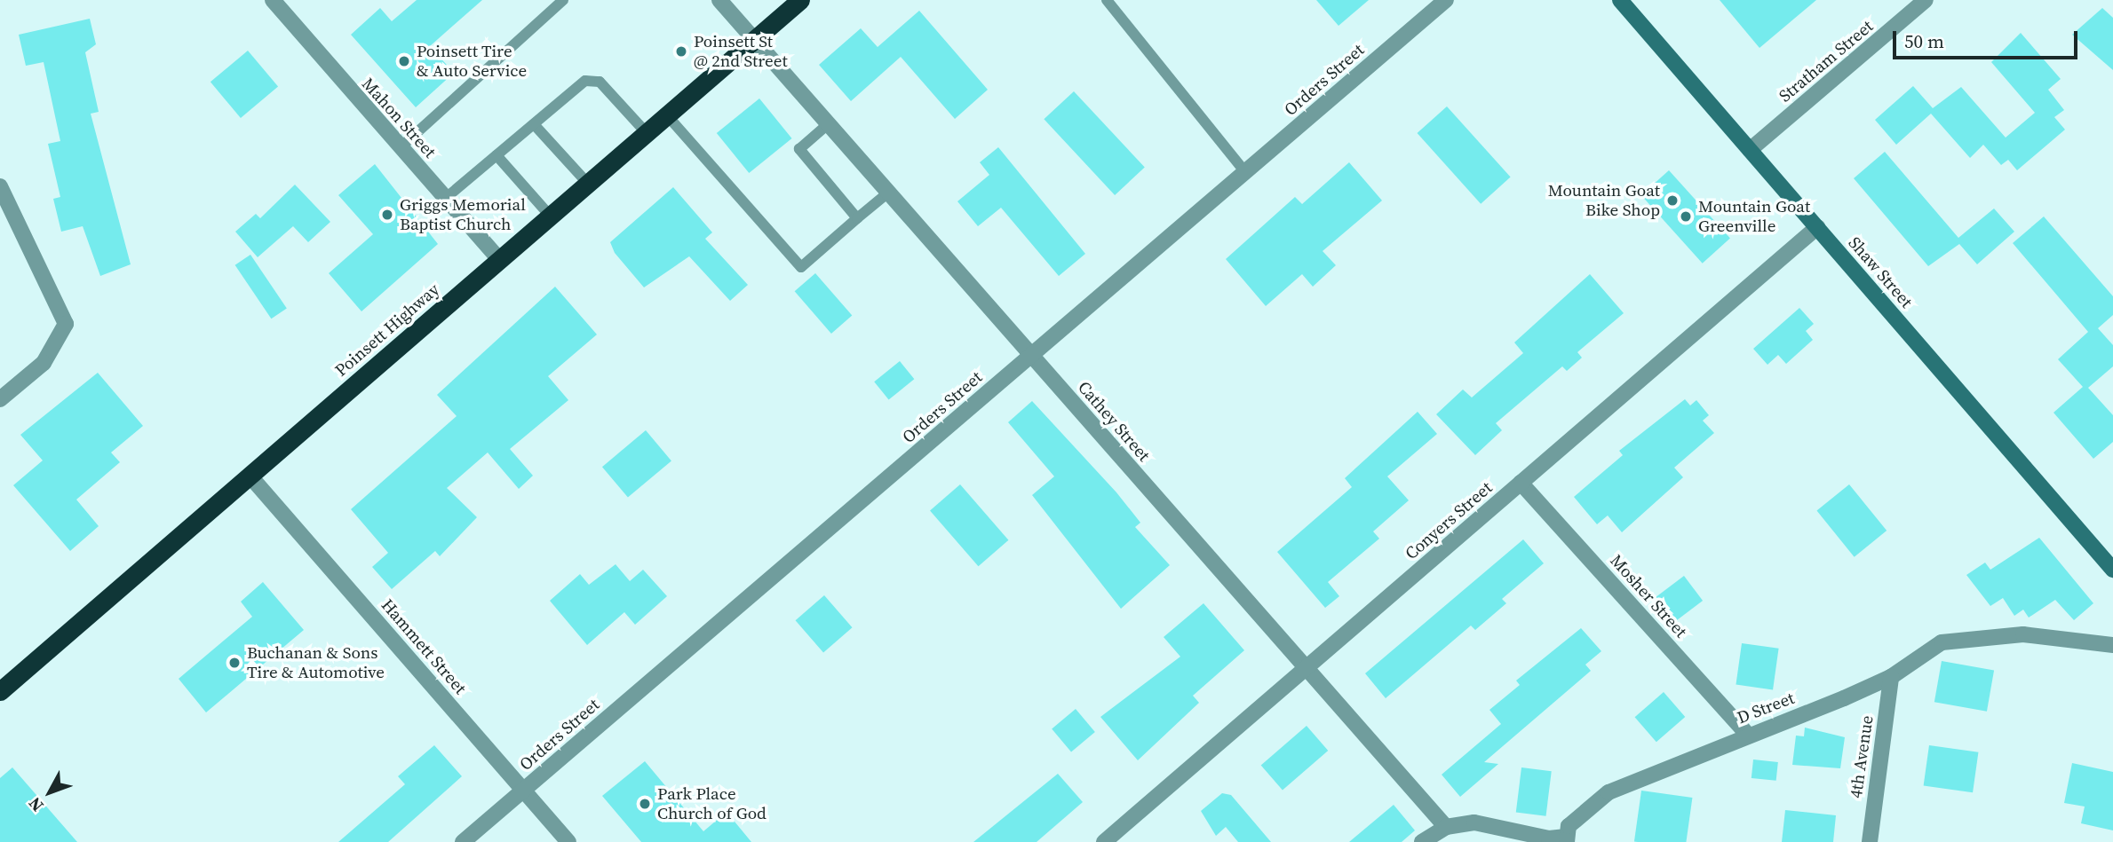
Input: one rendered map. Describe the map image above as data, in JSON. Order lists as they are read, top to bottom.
{
  "streets": {
    "highway": ["Poinsett Highway"],
    "street": [
      "Stratham Street",
      "Orders Street",
      "Mahon Street",
      "Shaw Street",
      "Cathey Street",
      "Conyers Street",
      "Mosher Street",
      "Hammett Street",
      "D Street",
      "4th Avenue"
    ]
  },
  "crossings": [
    ["Stratham Street", "Shaw Street"],
    ["Orders Street", "Cathey Street"],
    ["Orders Street", "Hammett Street"],
    ["Mahon Street", "Poinsett Highway"],
    ["Shaw Street", "Conyers Street"],
    ["Poinsett Highway", "Cathey Street"],
    ["Poinsett Highway", "Hammett Street"],
    ["Cathey Street", "Conyers Street"],
    ["Cathey Street", "D Street"],
    ["Conyers Street", "Mosher Street"],
    ["Mosher Street", "D Street"],
    ["D Street", "4th Avenue"]
  ],
  "places": [
    "Poinsett St @ 2nd Street",
    "Poinsett Tire & Auto Service",
    "Mountain Goat Bike Shop",
    "Griggs Memorial Baptist Church",
    "Mountain Goat Greenville",
    "Buchanan & Sons Tire & Automotive",
    "Park Place Church of God"
  ],
  "scale_bar": "50 m",
  "north": "bottom left"
}
